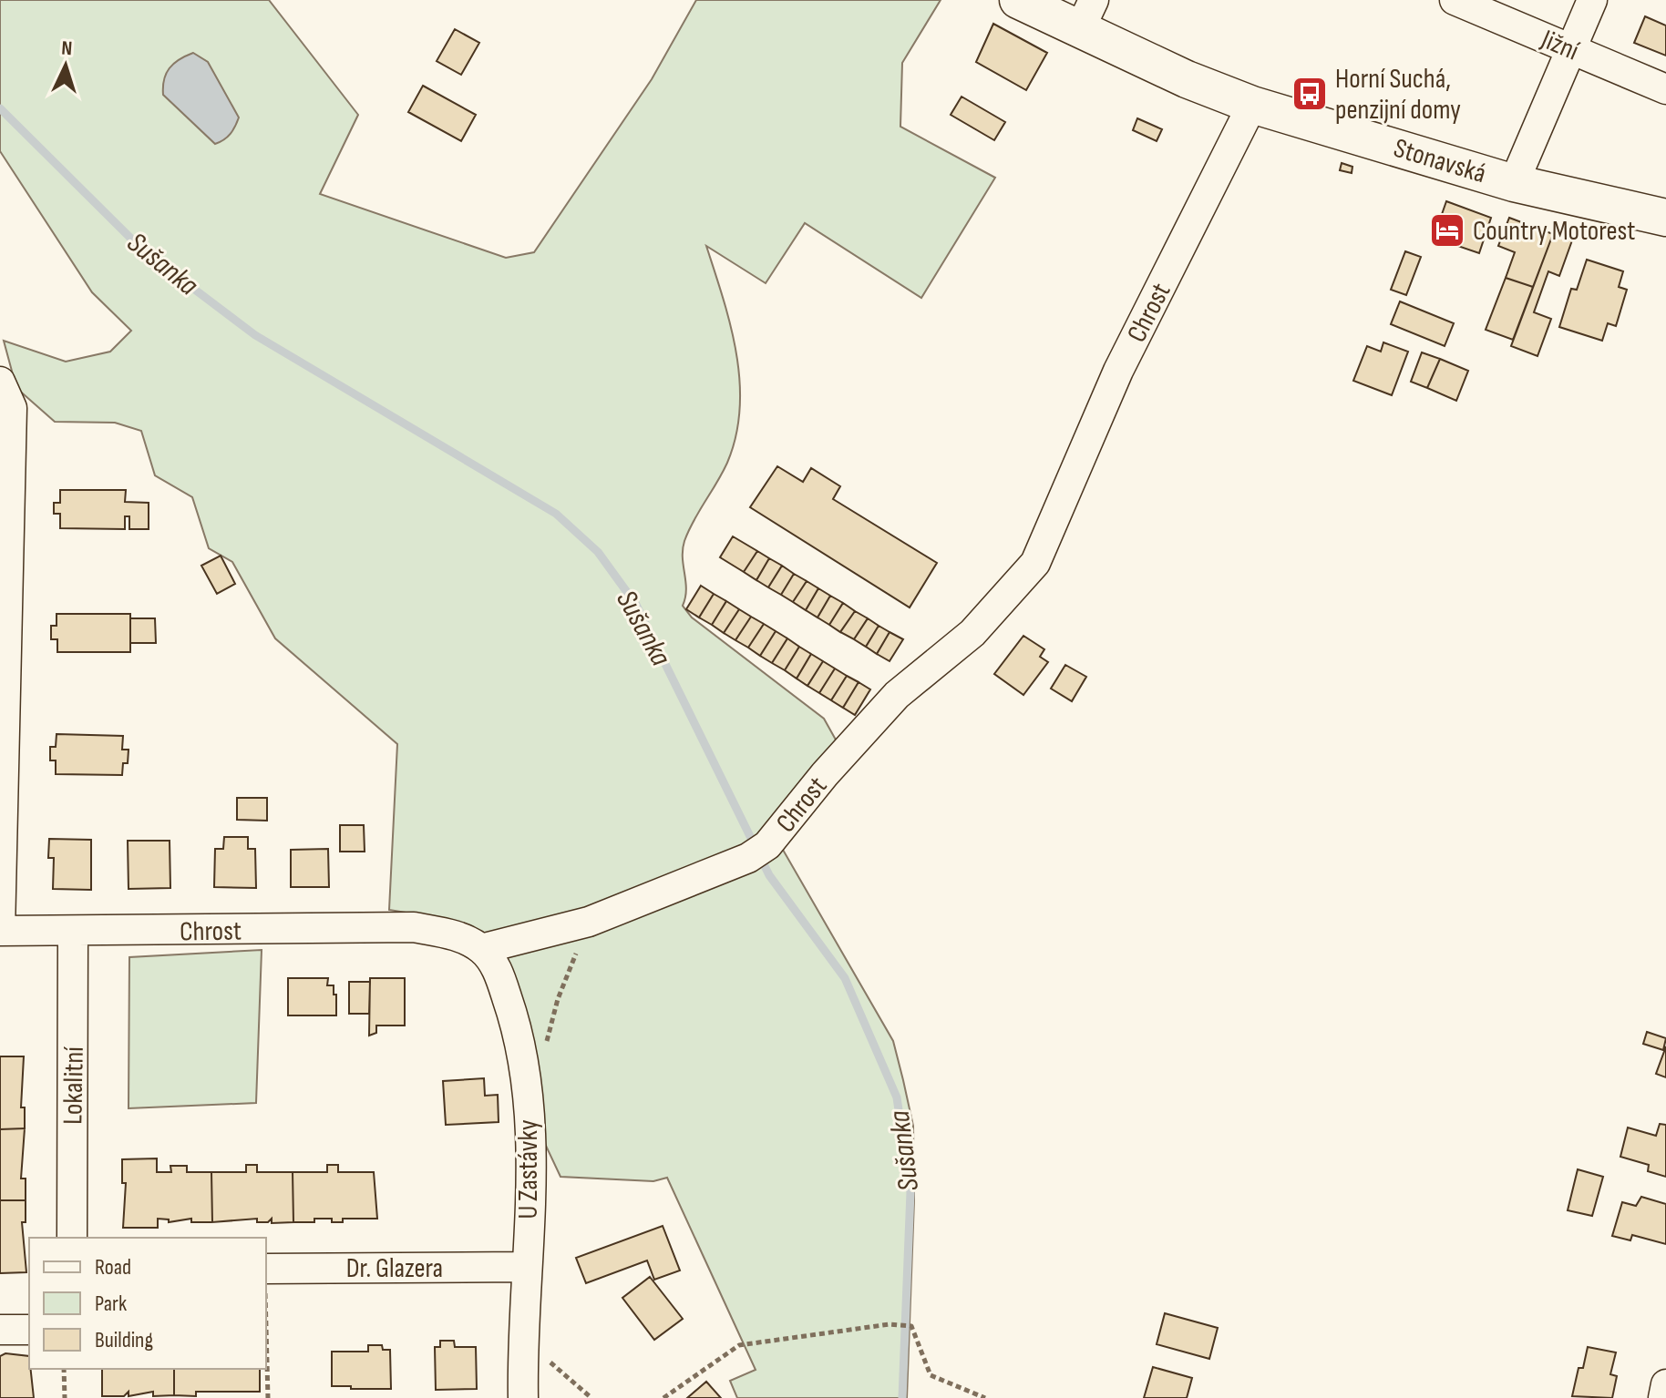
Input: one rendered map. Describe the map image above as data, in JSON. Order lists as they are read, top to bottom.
{
  "streets": {
    "main road": ["Stonavská"],
    "street": [
      "Jižní",
      "Chrost",
      "Lokalitní",
      "U Zastávky",
      "Dr. Glazera"
    ]
  },
  "crossings": [
    ["Stonavská", "Chrost"],
    ["Chrost", "Lokalitní"],
    ["Chrost", "U Zastávky"],
    ["U Zastávky", "Dr. Glazera"]
  ],
  "water": ["Sušanka"],
  "places": {
    "bus stop": ["Horní Suchá, penzijní domy"],
    "hotel": ["Country Motorest"]
  },
  "legend": ["Road", "Park", "Building"],
  "north": "top"
}
